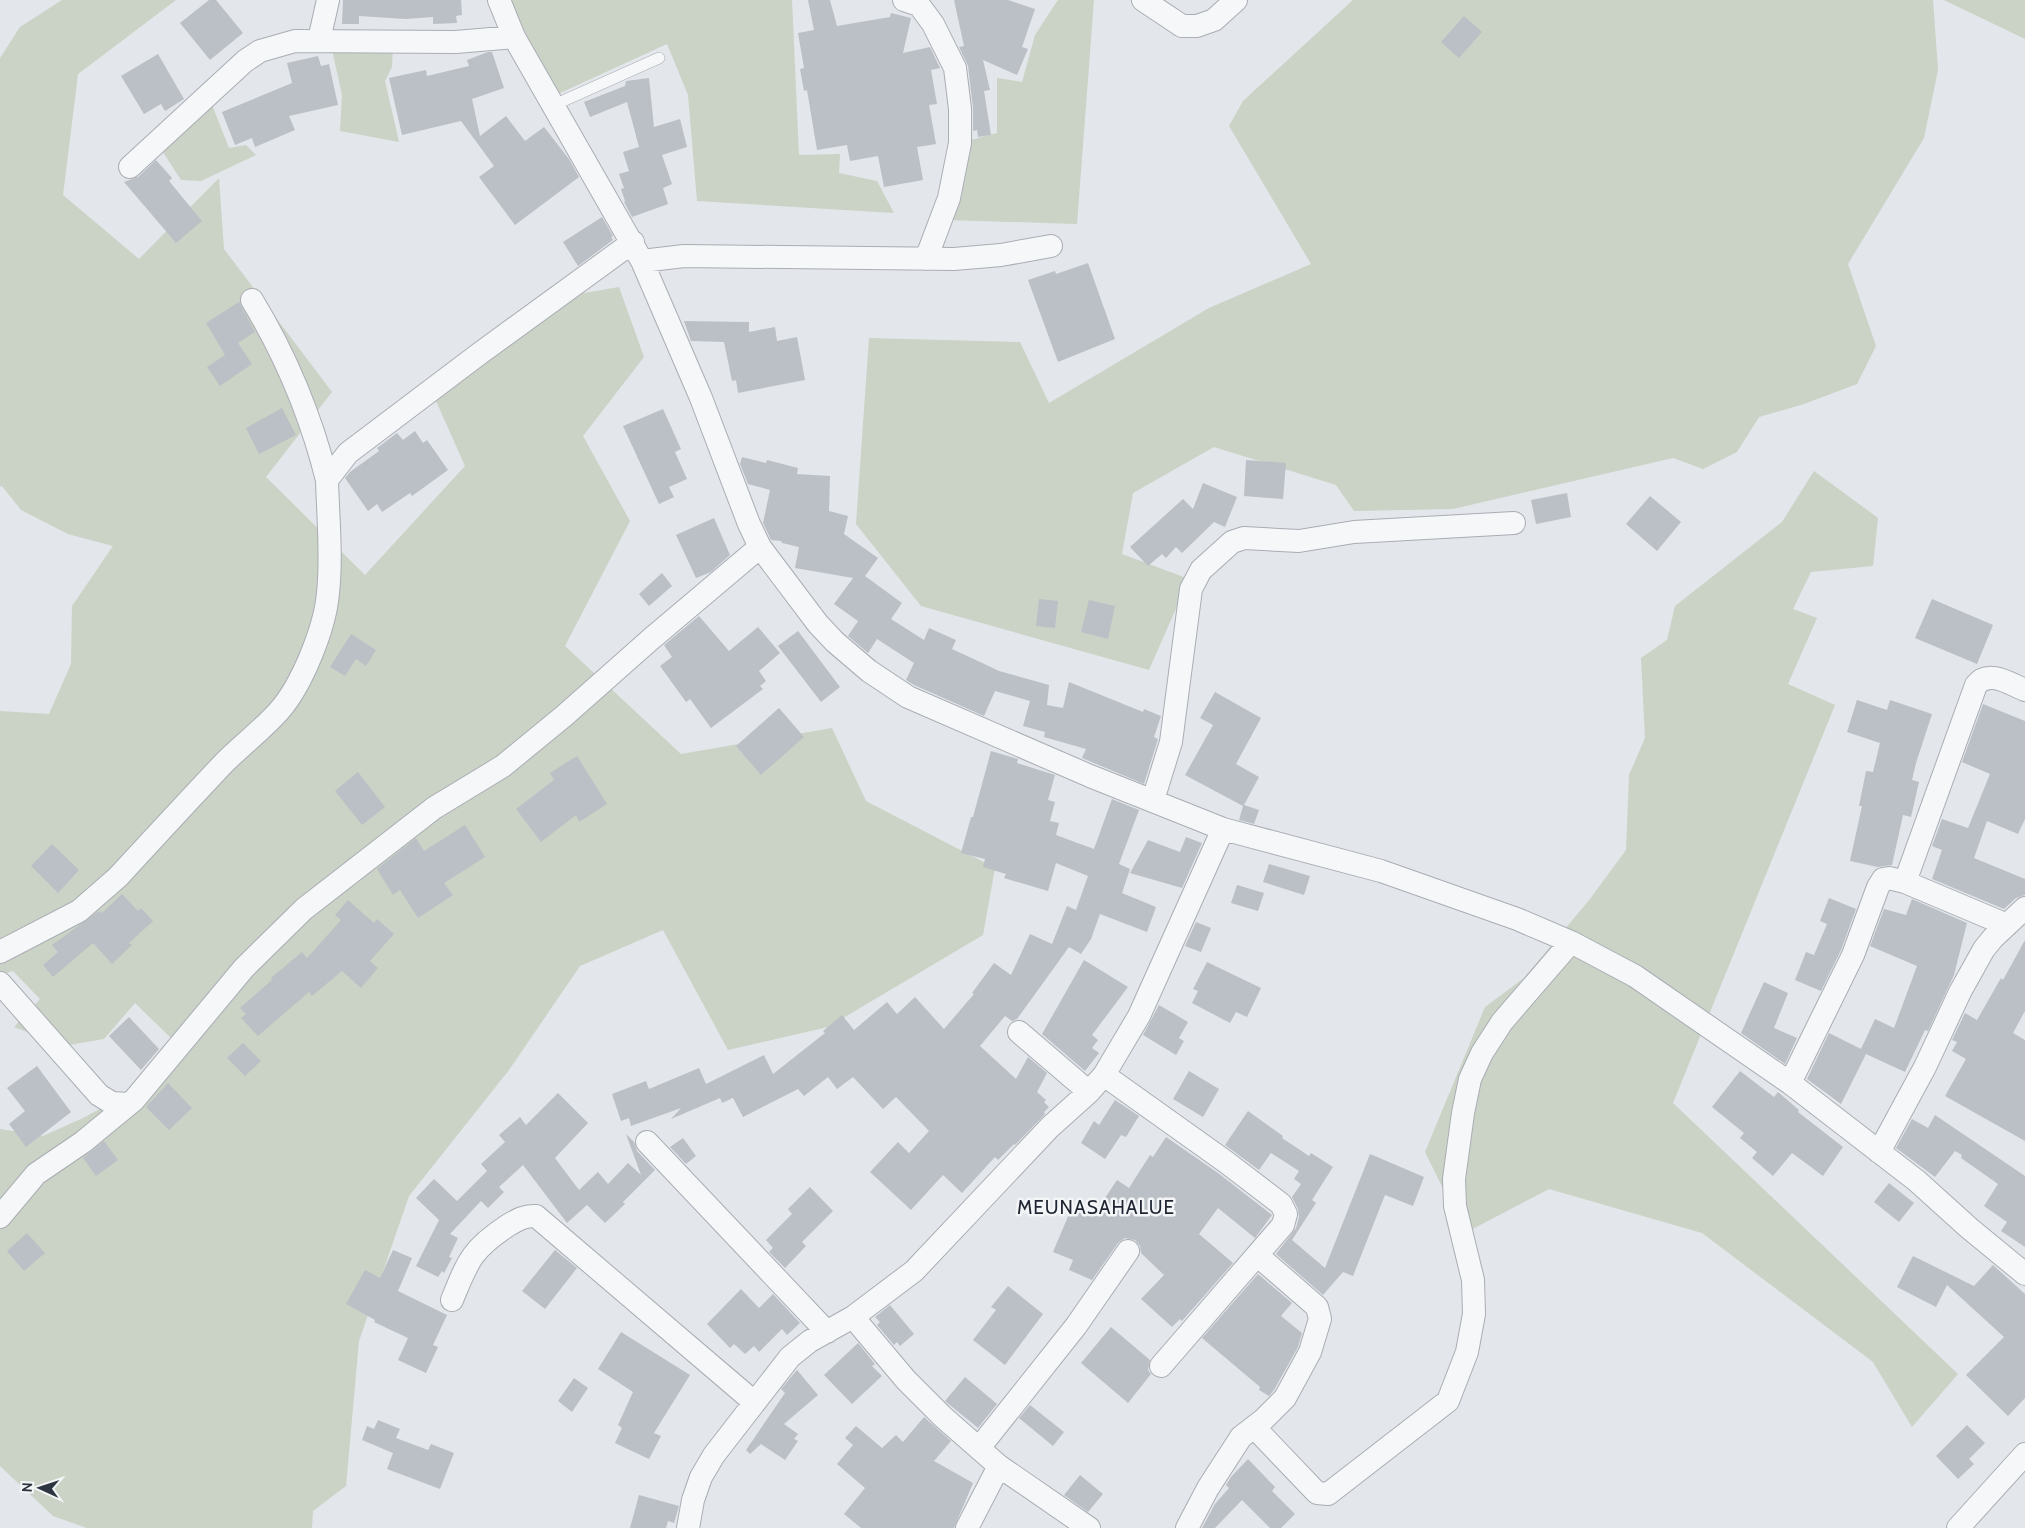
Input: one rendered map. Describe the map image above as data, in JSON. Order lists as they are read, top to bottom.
{
  "districts": ["MEUNASAHALUE"],
  "north": "left"
}
